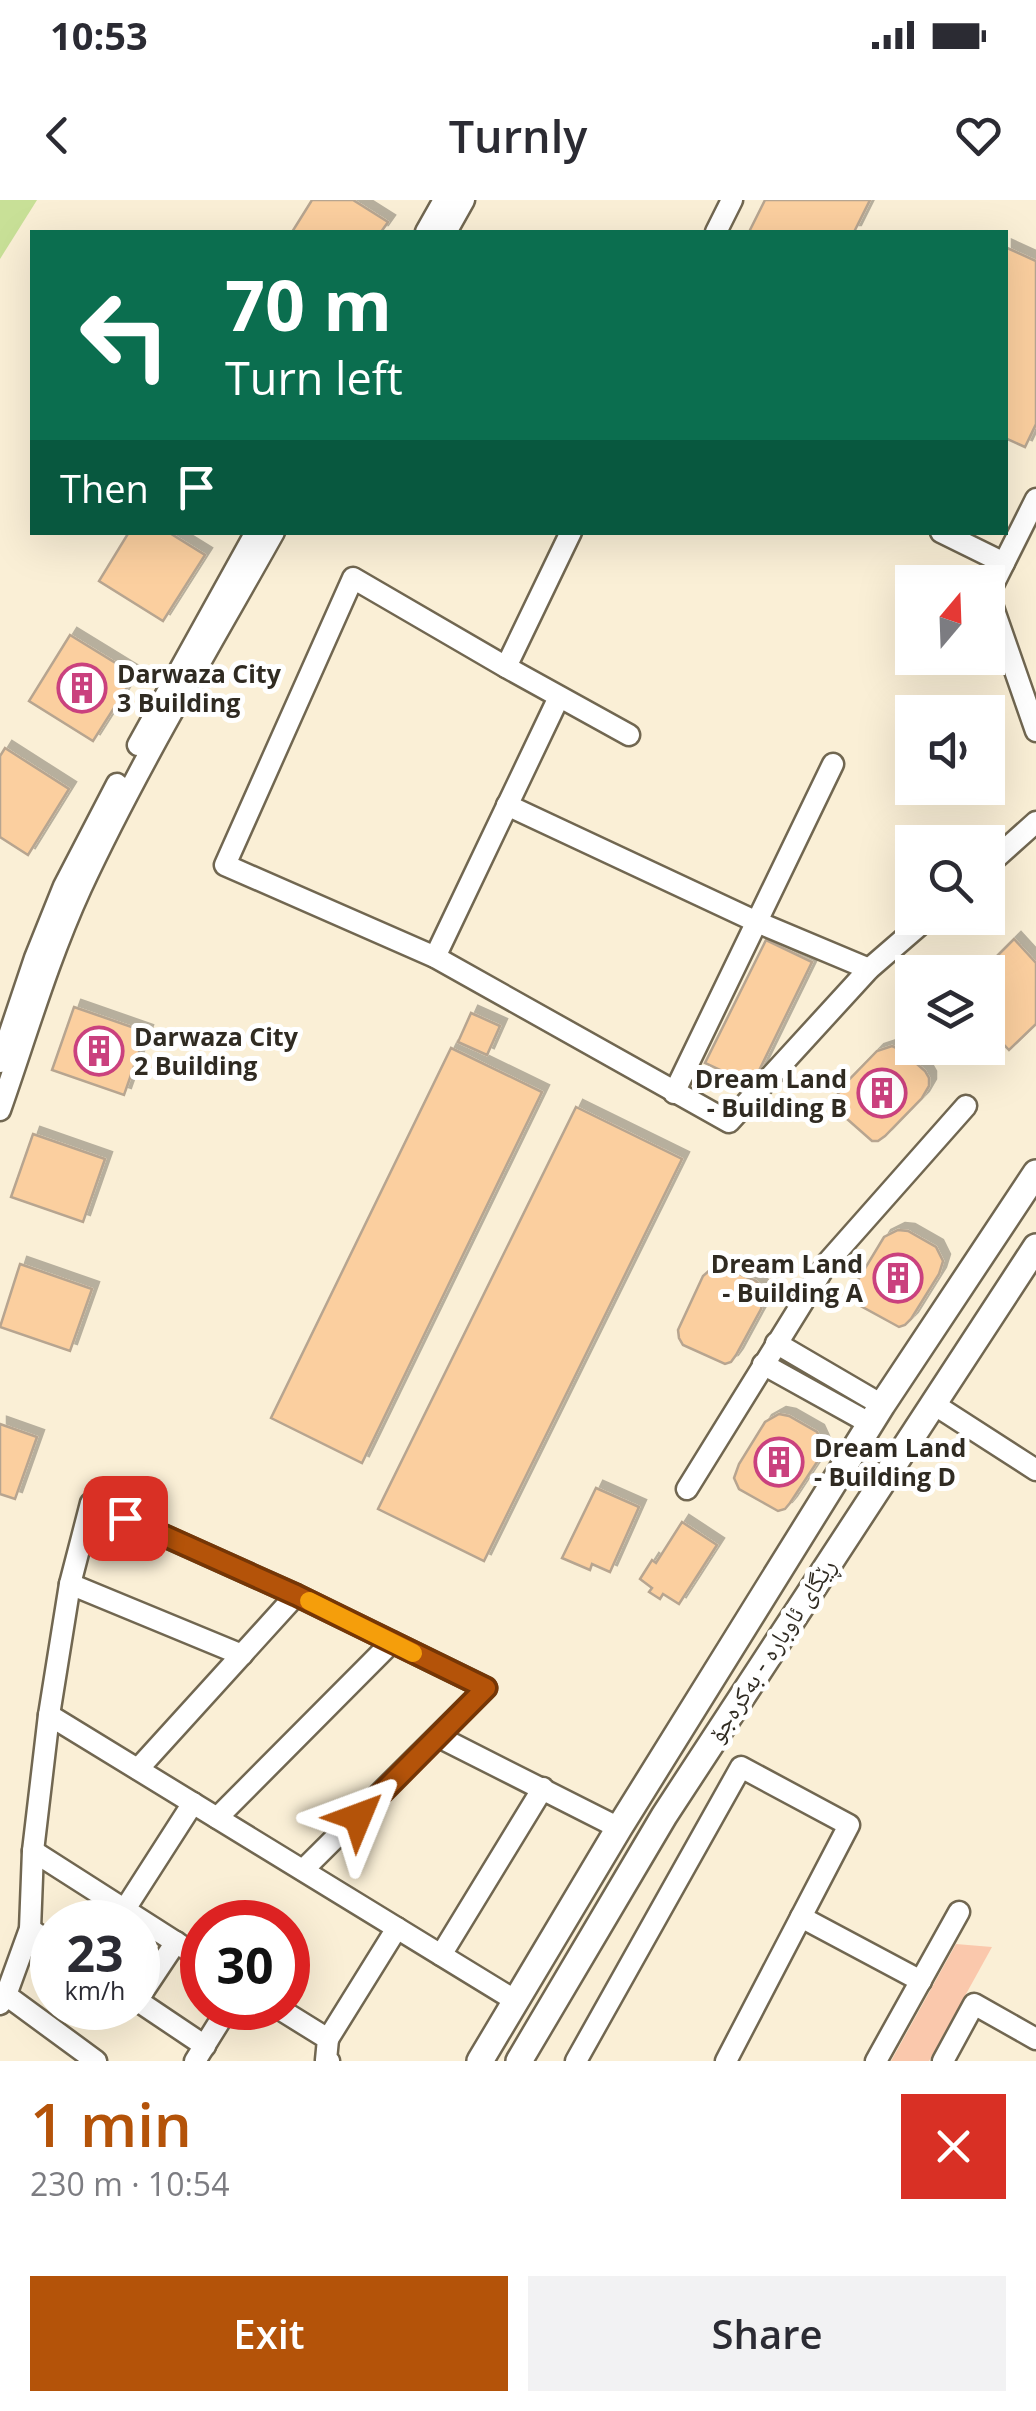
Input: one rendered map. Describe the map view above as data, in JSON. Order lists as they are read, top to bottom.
{
  "streets": {
    "main road": ["ڕێگای ئاوبارە - بەکرەجۆ"]
  },
  "places": {
    "building": [
      "Darwaza City 3 Building",
      "Darwaza City 2 Building",
      "Dream Land - Building B",
      "Dream Land - Building A",
      "Dream Land - Building D"
    ]
  },
  "north": "top",
  "page": {
    "status": "10:53",
    "header": "Turnly",
    "turn": ["70 m", "Turn left"],
    "then": "Then",
    "speed": "23 km/h",
    "limit": "30",
    "heading": ["1 min", "230 m · 10:54"],
    "buttons": ["Exit", "Share"]
  }
}
